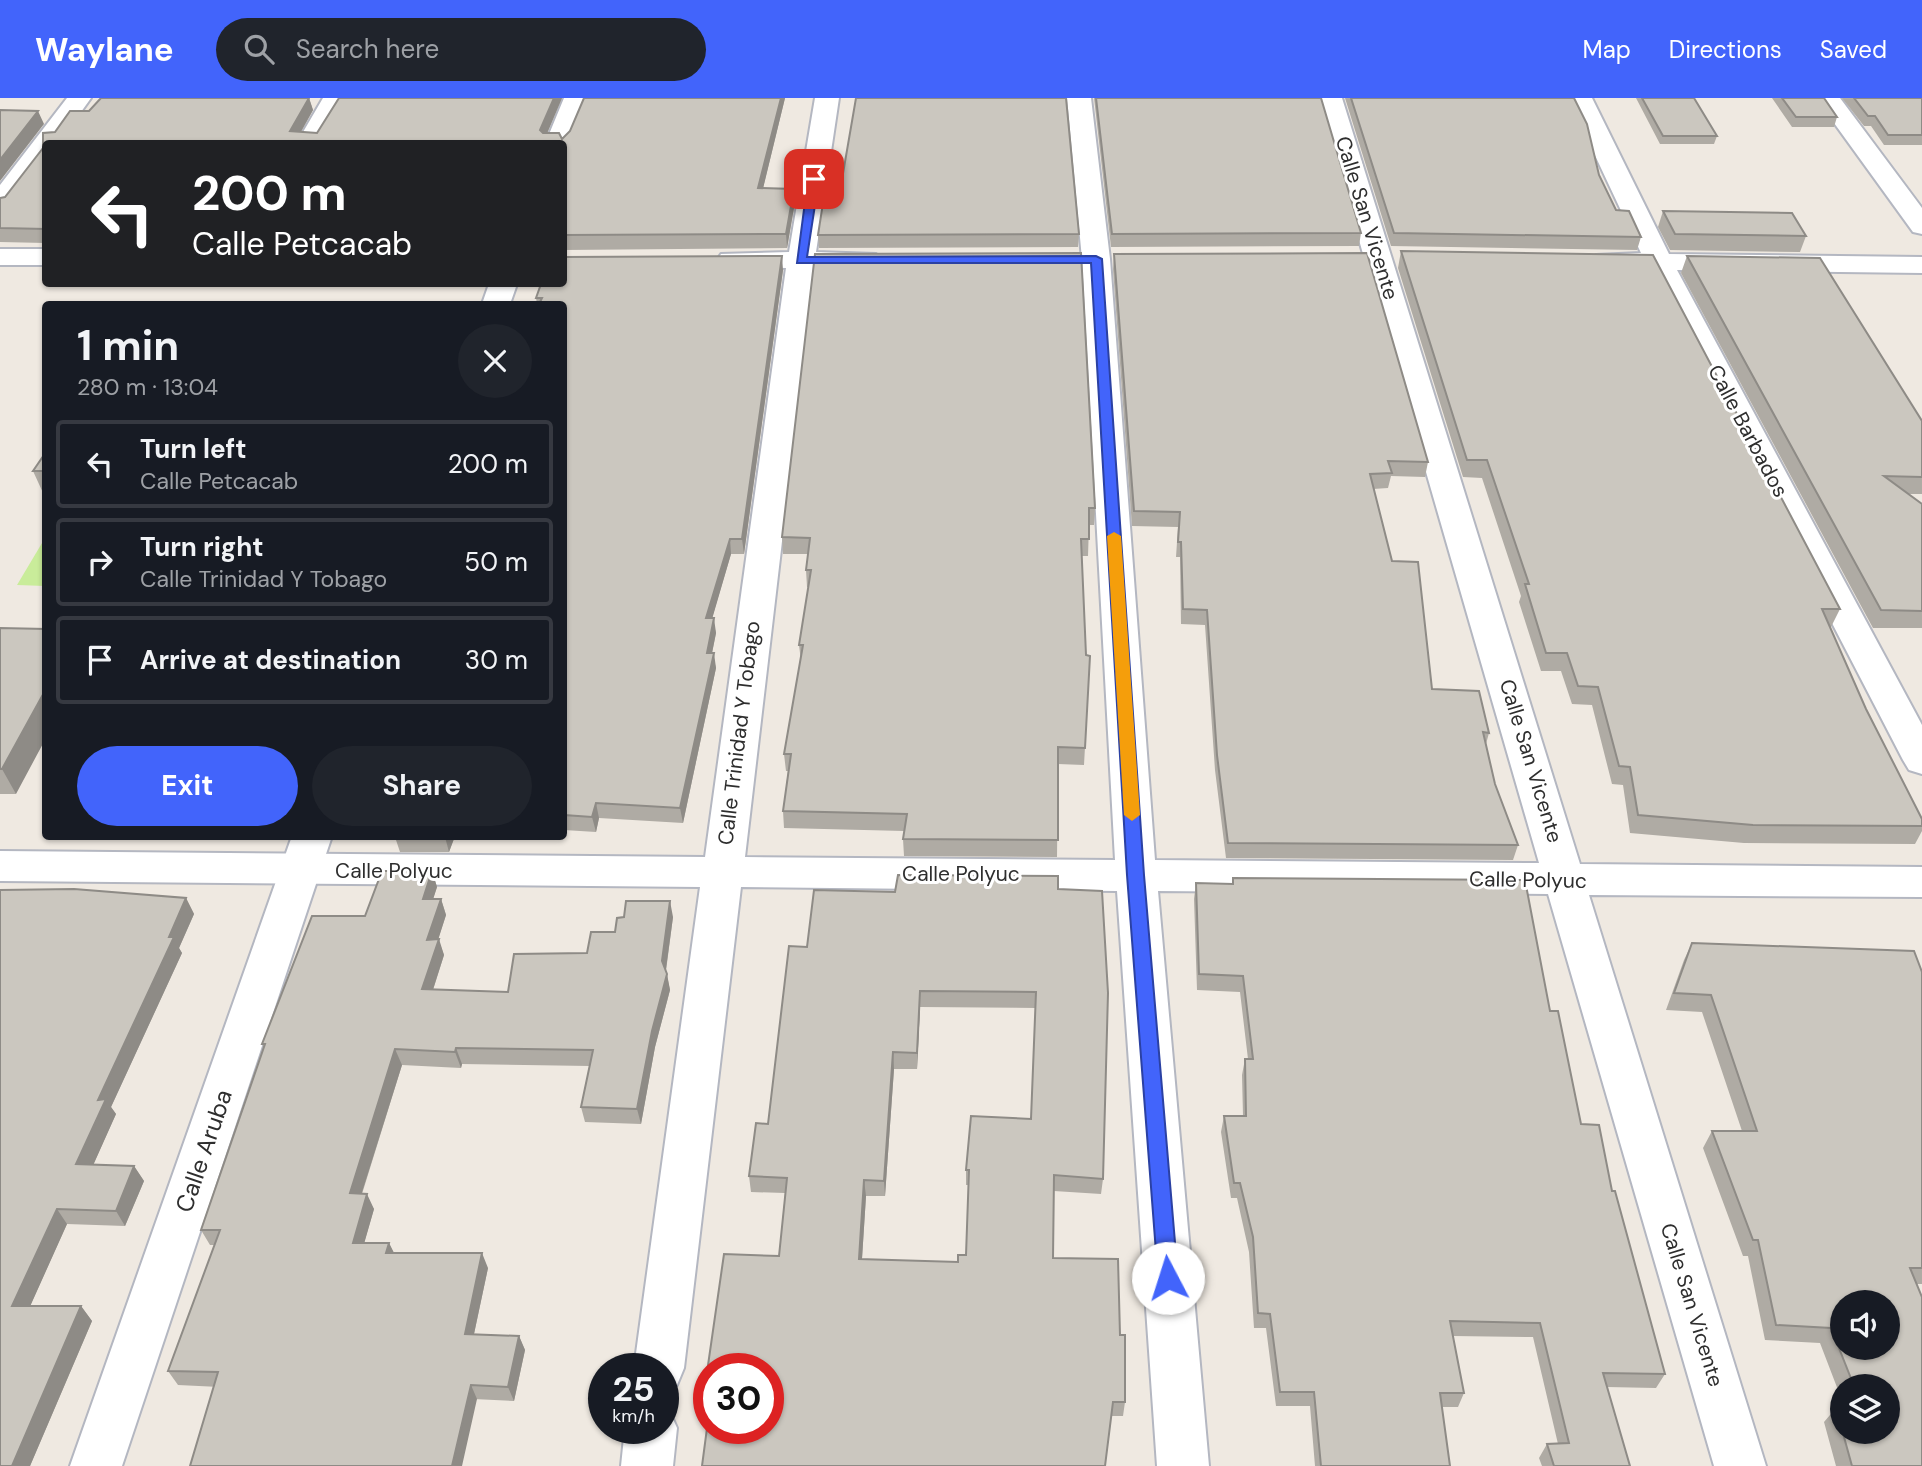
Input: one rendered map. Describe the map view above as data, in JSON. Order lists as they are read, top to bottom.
{
  "streets": {
    "street": [
      "Calle San Vicente",
      "Calle Barbados",
      "Calle Trinidad Y Tobago",
      "Calle Polyuc",
      "Calle Aruba"
    ]
  },
  "crossings": [
    ["Calle San Vicente", "Calle Polyuc"],
    ["Calle Trinidad Y Tobago", "Calle Polyuc"],
    ["Calle Polyuc", "Calle Aruba"]
  ],
  "page": {
    "header": "Waylane",
    "search": "Search here",
    "nav": ["Map", "Directions", "Saved"],
    "turn": ["200 m", "Calle Petcacab"],
    "heading": ["1 min", "280 m · 13:04"],
    "list": [
      {
        "name": "Turn left",
        "note": "Calle Petcacab",
        "value": "200 m"
      },
      {
        "name": "Turn right",
        "note": "Calle Trinidad Y Tobago",
        "value": "50 m"
      },
      {
        "name": "Arrive at destination",
        "value": "30 m"
      }
    ],
    "buttons": ["Exit", "Share"],
    "speed": "25 km/h",
    "limit": "30"
  }
}
